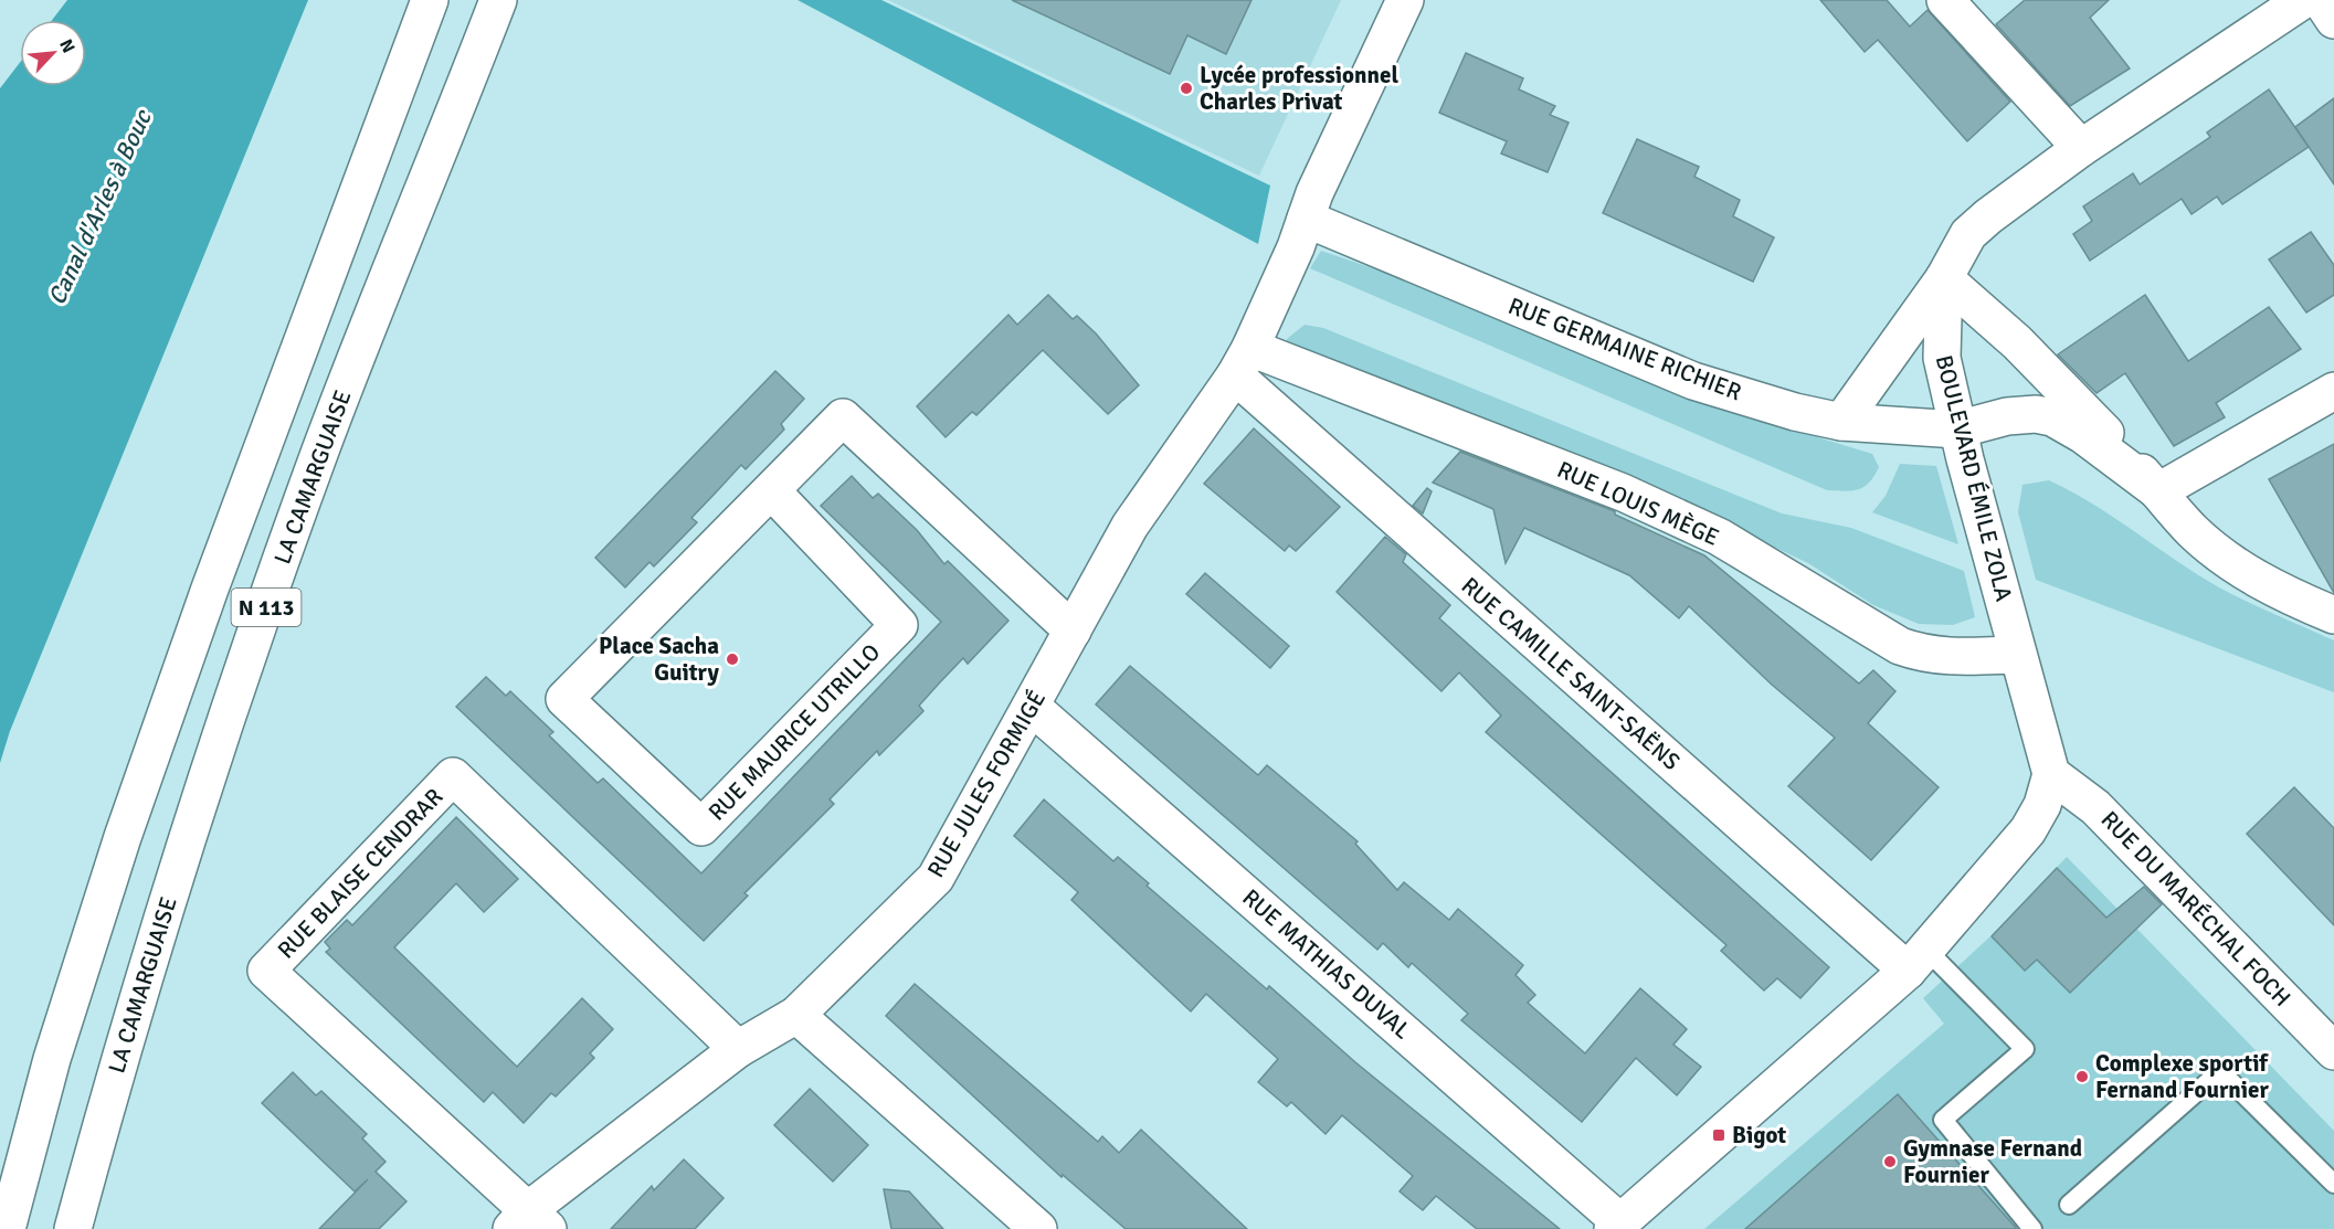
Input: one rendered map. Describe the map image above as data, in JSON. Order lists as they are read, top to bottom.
{
  "streets": {
    "main road": [
      "RUE GERMAINE RICHIER",
      "LA CAMARGUAISE",
      "BOULEVARD ÉMILE ZOLA",
      "RUE LOUIS MÈGE",
      "N 113",
      "RUE CAMILLE SAINT-SAËNS",
      "RUE MAURICE UTRILLO",
      "RUE JULES FORMIGÉ",
      "RUE BLAISE CENDRAR",
      "RUE DU MARÉCHAL FOCH",
      "RUE MATHIAS DUVAL"
    ]
  },
  "crossings": [
    ["RUE GERMAINE RICHIER", "BOULEVARD ÉMILE ZOLA"],
    ["RUE GERMAINE RICHIER", "RUE JULES FORMIGÉ"],
    ["BOULEVARD ÉMILE ZOLA", "RUE LOUIS MÈGE"],
    ["BOULEVARD ÉMILE ZOLA", "RUE DU MARÉCHAL FOCH"],
    ["RUE LOUIS MÈGE", "RUE CAMILLE SAINT-SAËNS"],
    ["RUE LOUIS MÈGE", "RUE JULES FORMIGÉ"],
    ["RUE CAMILLE SAINT-SAËNS", "RUE JULES FORMIGÉ"],
    ["RUE MAURICE UTRILLO", "RUE JULES FORMIGÉ"],
    ["RUE JULES FORMIGÉ", "RUE BLAISE CENDRAR"],
    ["RUE JULES FORMIGÉ", "RUE MATHIAS DUVAL"]
  ],
  "water": ["Canal d'Arles à Bouc"],
  "places": {
    "other": [
      "Lycée professionnel Charles Privat",
      "Place Sacha Guitry",
      "Complexe sportif Fernand Fournier",
      "Gymnase Fernand Fournier"
    ],
    "transit": ["Bigot"]
  },
  "north": "top right"
}
